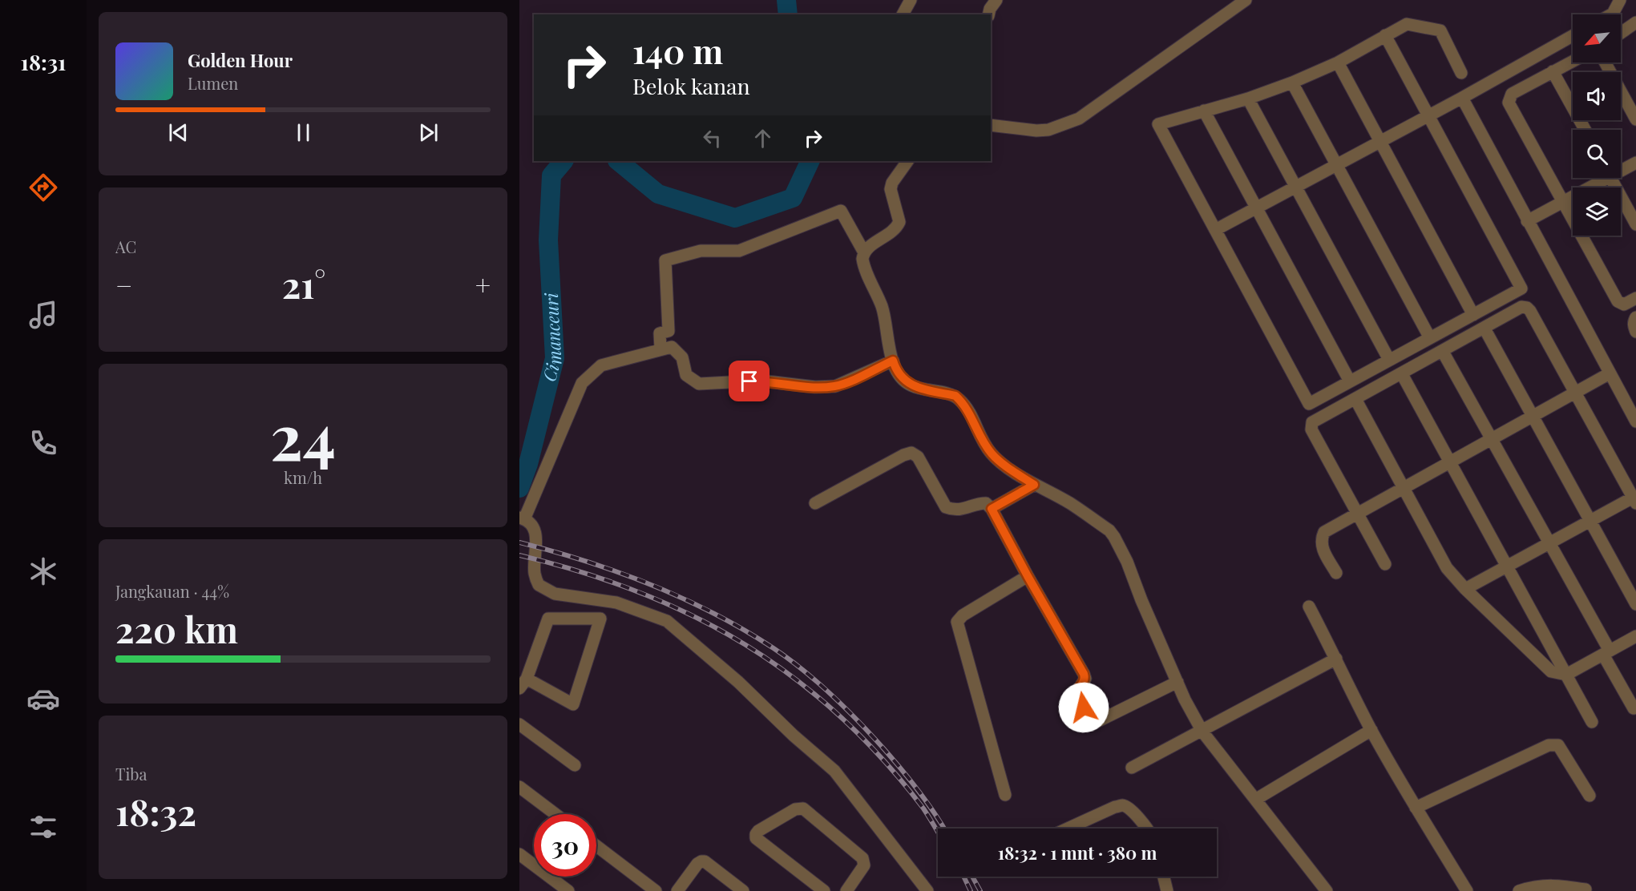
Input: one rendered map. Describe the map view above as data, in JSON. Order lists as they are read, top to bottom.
{
  "water": ["Cimanceuri"],
  "north": "bottom left",
  "page": {
    "tabs": "18:31",
    "turn": ["140 m", "Belok kanan"],
    "song": ["Golden Hour", "Lumen"],
    "tile": [
      "AC",
      ["24", "km/h"],
      ["Jangkauan · 44%", "220 km"],
      ["Tiba", "18:32"]
    ],
    "heat": ["−", "21°", "+"],
    "limit": "30",
    "trip": "18:32 · 1 mnt · 380 m"
  }
}
